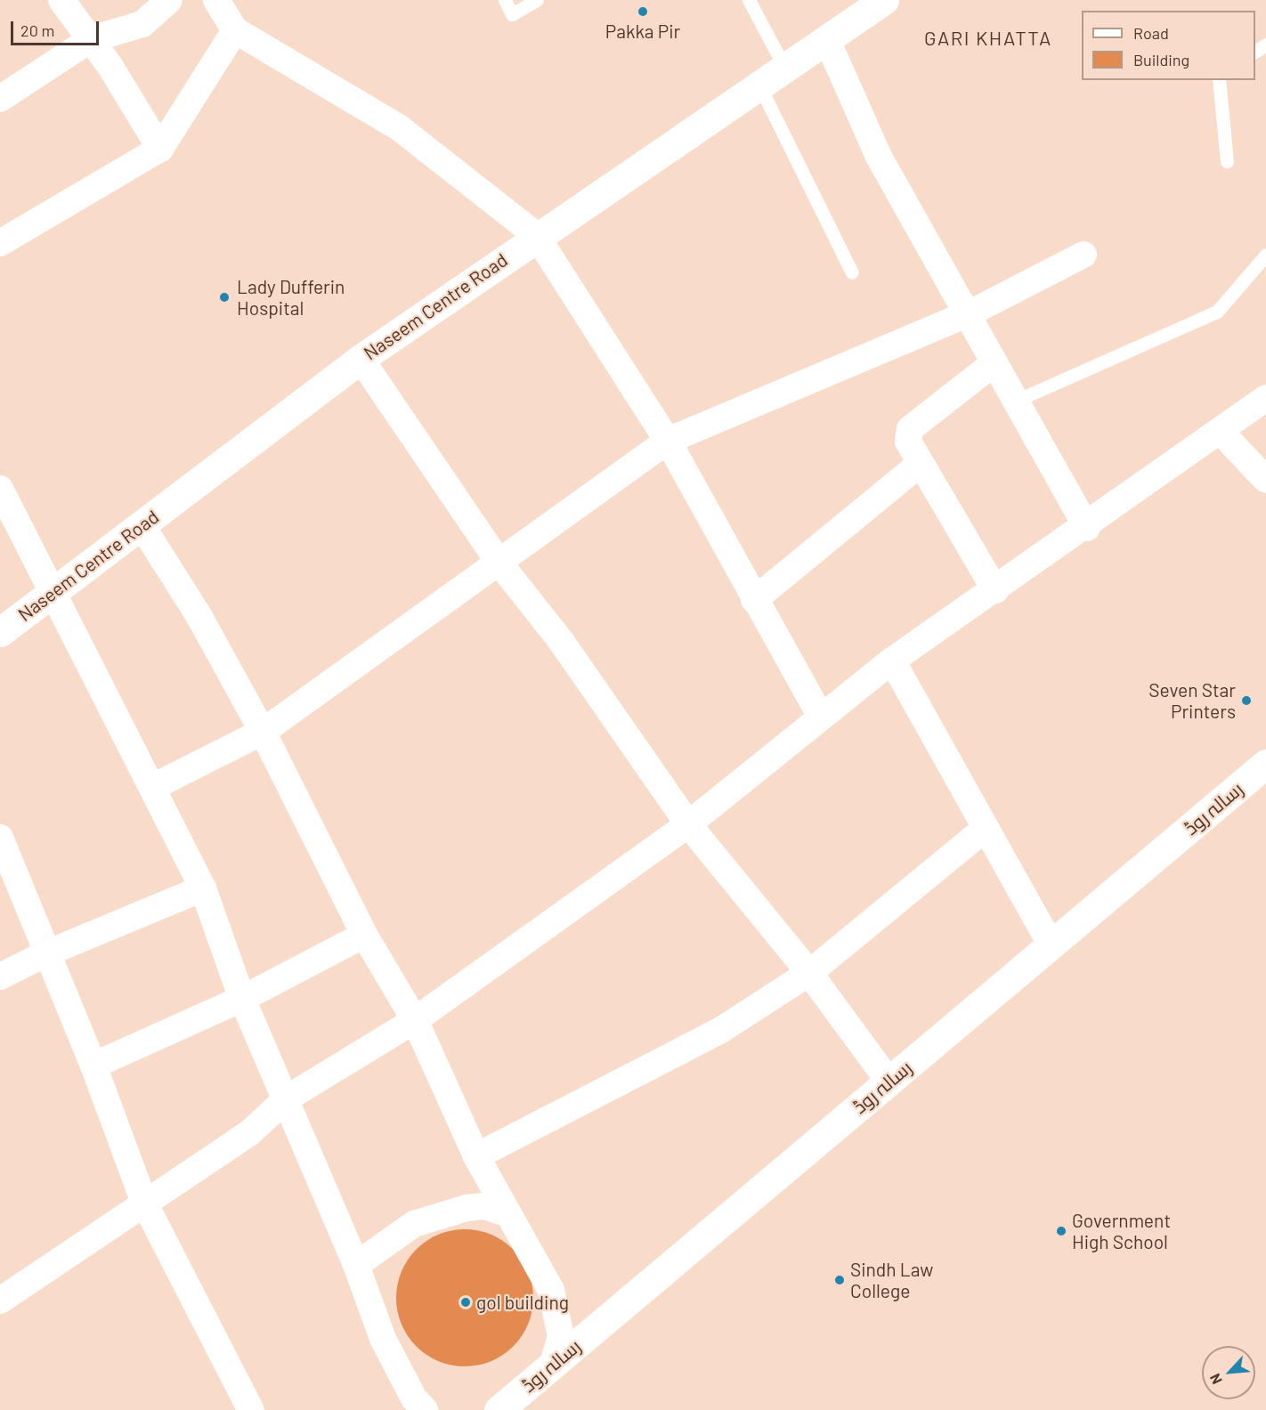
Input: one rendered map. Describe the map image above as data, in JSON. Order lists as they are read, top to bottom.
{
  "streets": {
    "street": ["Naseem Centre Road", "رسالہ روڈ"]
  },
  "districts": ["GARI KHATTA"],
  "places": [
    "Pakka Pir",
    "Lady Dufferin Hospital",
    "Seven Star Printers",
    "Government High School",
    "Sindh Law College",
    "gol building"
  ],
  "legend": ["Road", "Building"],
  "scale_bar": "20 m",
  "north": "bottom left"
}
